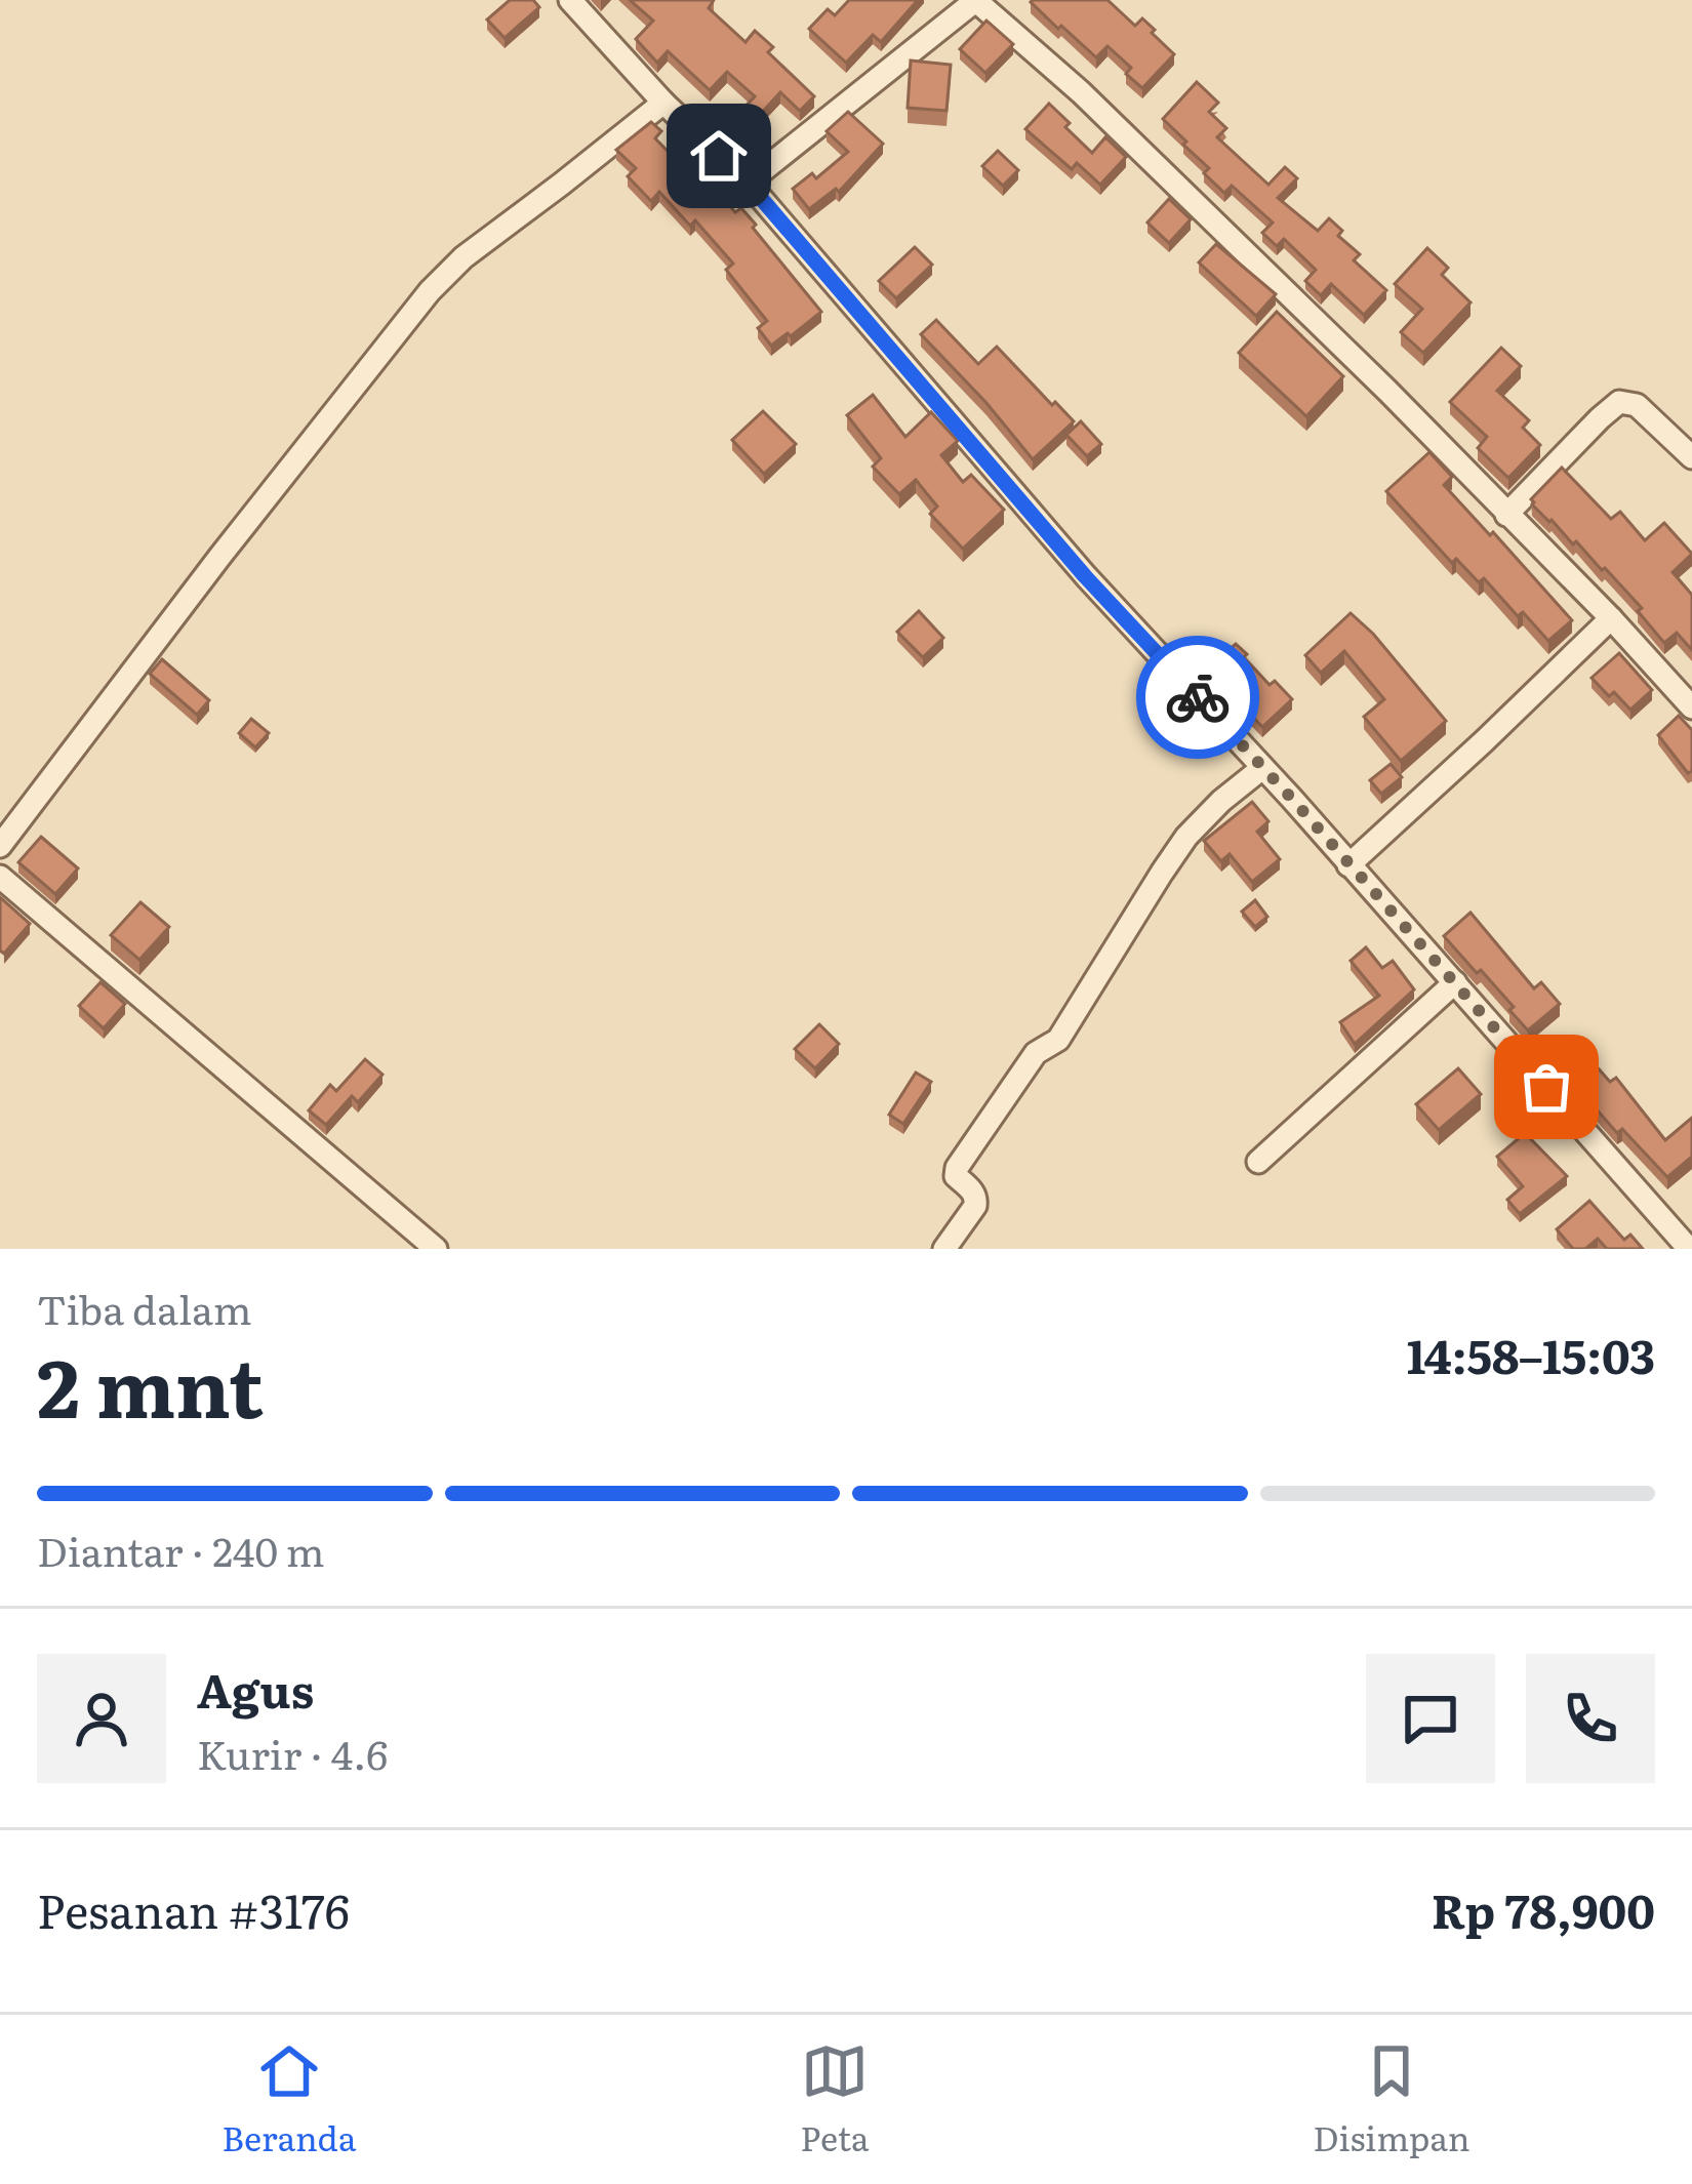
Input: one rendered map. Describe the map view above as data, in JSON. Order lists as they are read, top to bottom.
{
  "page": {
    "heading": ["2 mnt", "Tiba dalam", "14:58–15:03"],
    "panel": [
      "Agus",
      "Kurir · 4.6",
      "Pesanan #3176",
      "Rp 78,900"
    ],
    "bar": "Diantar · 240 m",
    "tabs": ["Beranda", "Peta", "Disimpan"]
  }
}
